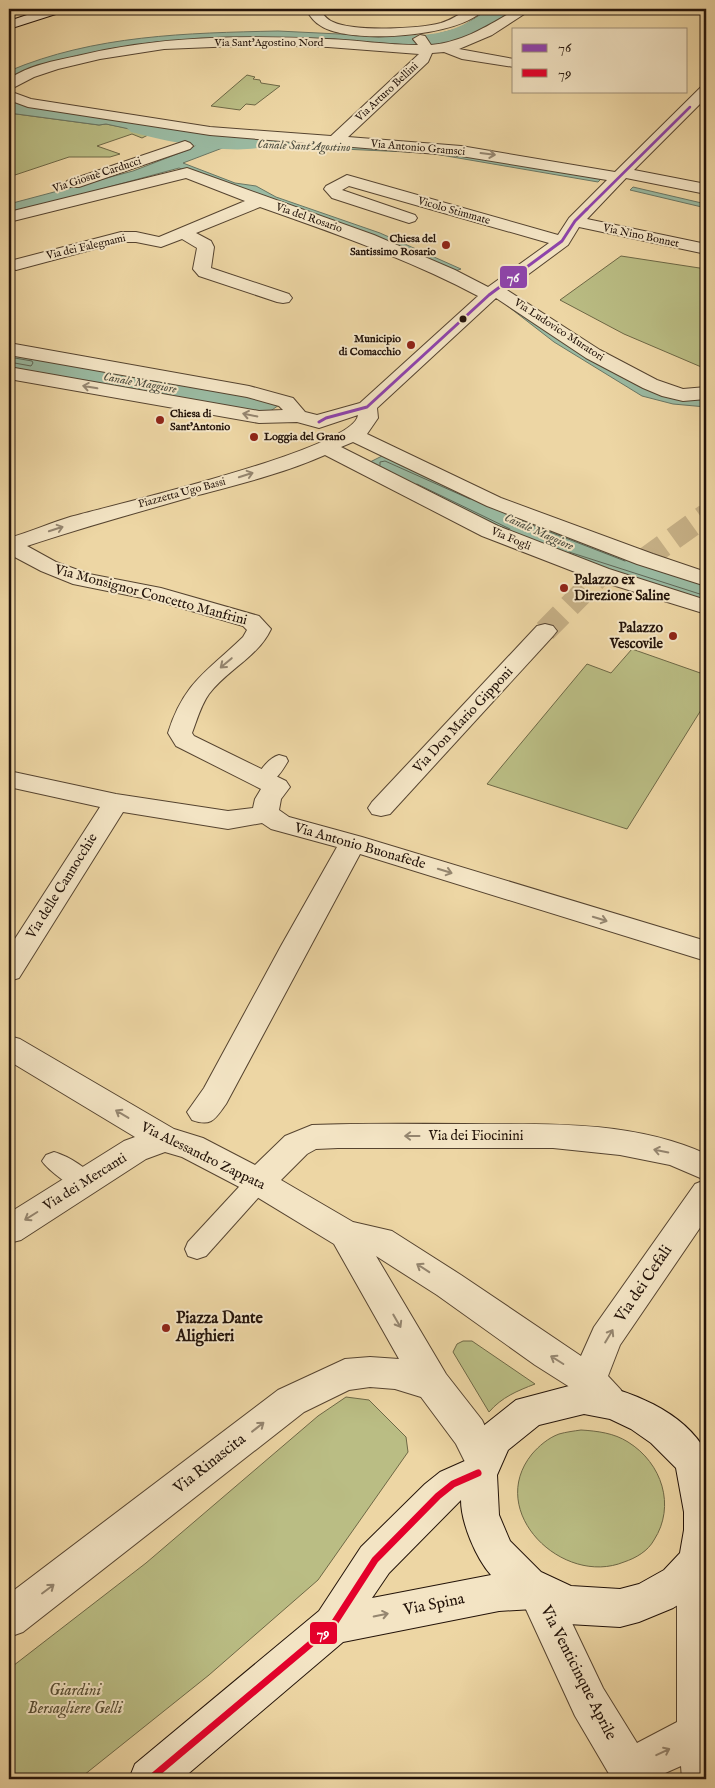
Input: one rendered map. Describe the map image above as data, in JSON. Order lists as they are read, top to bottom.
{
  "streets": {
    "street": [
      "Via Sant'Agostino Nord",
      "Via Arturo Bellini",
      "Via Antonio Gramsci",
      "Via Giosuè Carducci",
      "Vicolo Stimmate",
      "Via del Rosario",
      "Via Nino Bonnet",
      "Via dei Falegnami",
      "Via Ludovico Muratori",
      "Piazzetta Ugo Bassi",
      "Via Fogli",
      "Via Monsignor Concetto Manfrini",
      "Via Don Mario Gipponi",
      "Via Antonio Buonafede",
      "Via delle Cannocchie",
      "Via dei Fiocinini",
      "Via Alessandro Zappata",
      "Via dei Mercanti",
      "Via dei Cefali",
      "Via Rinascita",
      "Via Spina",
      "Via Venticinque Aprile"
    ]
  },
  "crossings": [
    ["Via Sant'Agostino Nord", "Via Arturo Bellini"],
    ["Via Arturo Bellini", "Via Antonio Gramsci"],
    ["Via Giosuè Carducci", "Via del Rosario"],
    ["Via del Rosario", "Via dei Falegnami"],
    ["Via del Rosario", "Via Ludovico Muratori"],
    ["Piazzetta Ugo Bassi", "Via Fogli"],
    ["Piazzetta Ugo Bassi", "Via Monsignor Concetto Manfrini"],
    ["Via dei Fiocinini", "Via Alessandro Zappata"],
    ["Via Alessandro Zappata", "Via dei Mercanti"],
    ["Via Alessandro Zappata", "Via dei Cefali"],
    ["Via Alessandro Zappata", "Via Rinascita"],
    ["Via Alessandro Zappata", "Via Spina"],
    ["Via Spina", "Via Venticinque Aprile"]
  ],
  "one_way": [
    "Piazzetta Ugo Bassi",
    "Via Antonio Buonafede",
    "Via dei Fiocinini",
    "Via dei Mercanti",
    "Via dei Cefali",
    "Via Rinascita"
  ],
  "water": ["Canale Sant'Agostino", "Canale Maggiore"],
  "parks": ["Giardini Bersagliere Gelli"],
  "places": [
    "Chiesa del Santissimo Rosario",
    "Municipio di Comacchio",
    "Chiesa di Sant'Antonio",
    "Loggia del Grano",
    "Palazzo ex Direzione Saline",
    "Palazzo Vescovile",
    "Piazza Dante Alighieri"
  ],
  "lines": ["transit line 76", "transit line 79"],
  "legend": ["76", "79"]
}
